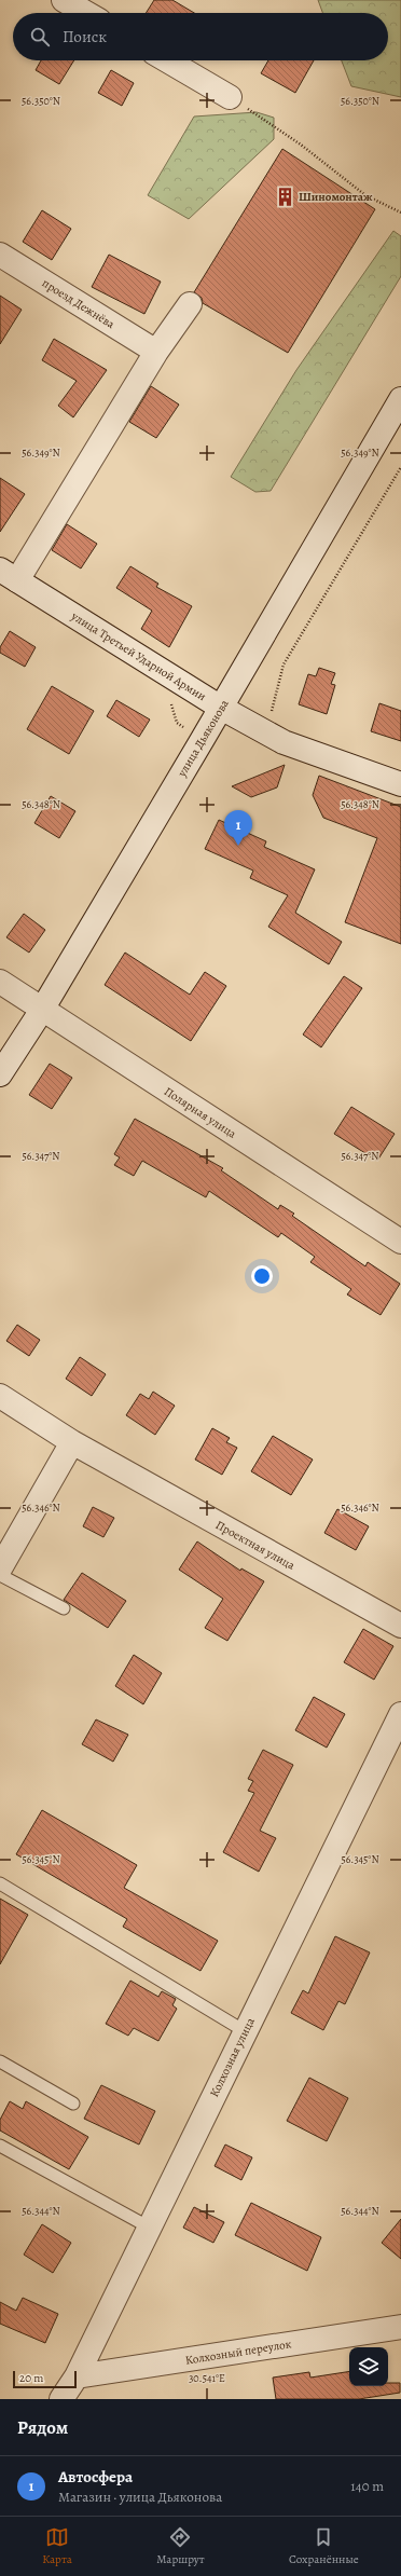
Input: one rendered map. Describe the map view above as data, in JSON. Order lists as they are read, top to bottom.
{
  "streets": {
    "street": [
      "проезд Дежнёва",
      "улица Третьей Ударной Армии",
      "улица Дьяконова",
      "Полярная улица",
      "Проектная улица",
      "Колхозная улица",
      "Колхозный переулок"
    ]
  },
  "crossings": [
    ["улица Третьей Ударной Армии", "улица Дьяконова"],
    ["улица Дьяконова", "Полярная улица"],
    ["Колхозная улица", "Колхозный переулок"]
  ],
  "places": {
    "building": ["Шиномонтаж"]
  },
  "scale_bar": "20 m",
  "page": {
    "search": "Поиск",
    "pins": "1",
    "scale": "20 m",
    "heading": "Рядом",
    "list": [
      {
        "mark": "1",
        "name": "Автосфера",
        "note": "Магазин · улица Дьяконова",
        "value": "140 m"
      }
    ],
    "nav": ["Карта", "Маршрут", "Сохранённые"]
  },
  "coordinates": [
    "56.350°N",
    "56.349°N",
    "56.348°N",
    "56.347°N",
    "56.346°N",
    "56.345°N",
    "56.344°N",
    "30.541°E"
  ]
}
